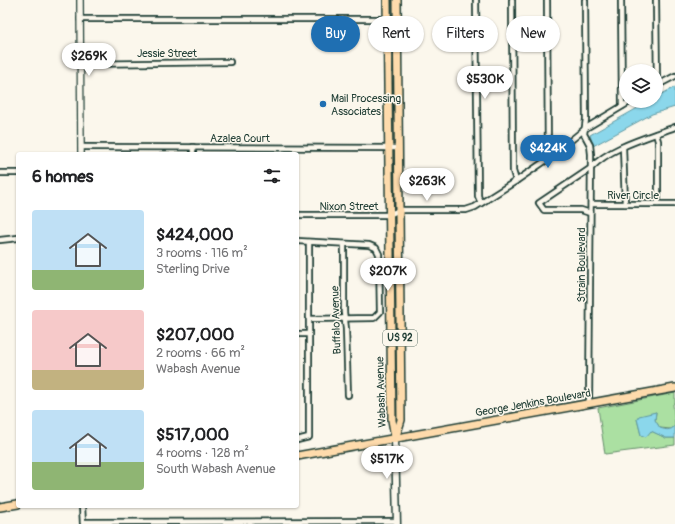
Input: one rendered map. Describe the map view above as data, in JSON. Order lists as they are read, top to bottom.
{
  "streets": {
    "main road": ["US 92", "Wabash Avenue", "George Jenkins Boulevard"],
    "street": [
      "Jessie Street",
      "Azalea Court",
      "River Circle",
      "Nixon Street",
      "Strain Boulevard",
      "Buffalo Avenue"
    ]
  },
  "crossings": [
    ["Azalea Court", "Wabash Avenue"],
    ["River Circle", "Strain Boulevard"],
    ["Nixon Street", "Wabash Avenue"],
    ["Strain Boulevard", "George Jenkins Boulevard"],
    ["Wabash Avenue", "George Jenkins Boulevard"]
  ],
  "places": ["Mail Processing Associates"],
  "page": {
    "chip": [
      "Buy",
      "Rent",
      "Filters",
      "New"
    ],
    "price": [
      "$269K",
      "$530K",
      "$424K",
      "$263K",
      "$207K",
      "$517K"
    ],
    "heading": "6 homes",
    "list": [
      {
        "name": "$424,000",
        "note": "3 rooms · 116 m² · Sterling Drive"
      },
      {
        "name": "$207,000",
        "note": "2 rooms · 66 m² · Wabash Avenue"
      },
      {
        "name": "$517,000",
        "note": "4 rooms · 128 m² · South Wabash Avenue"
      }
    ]
  }
}
